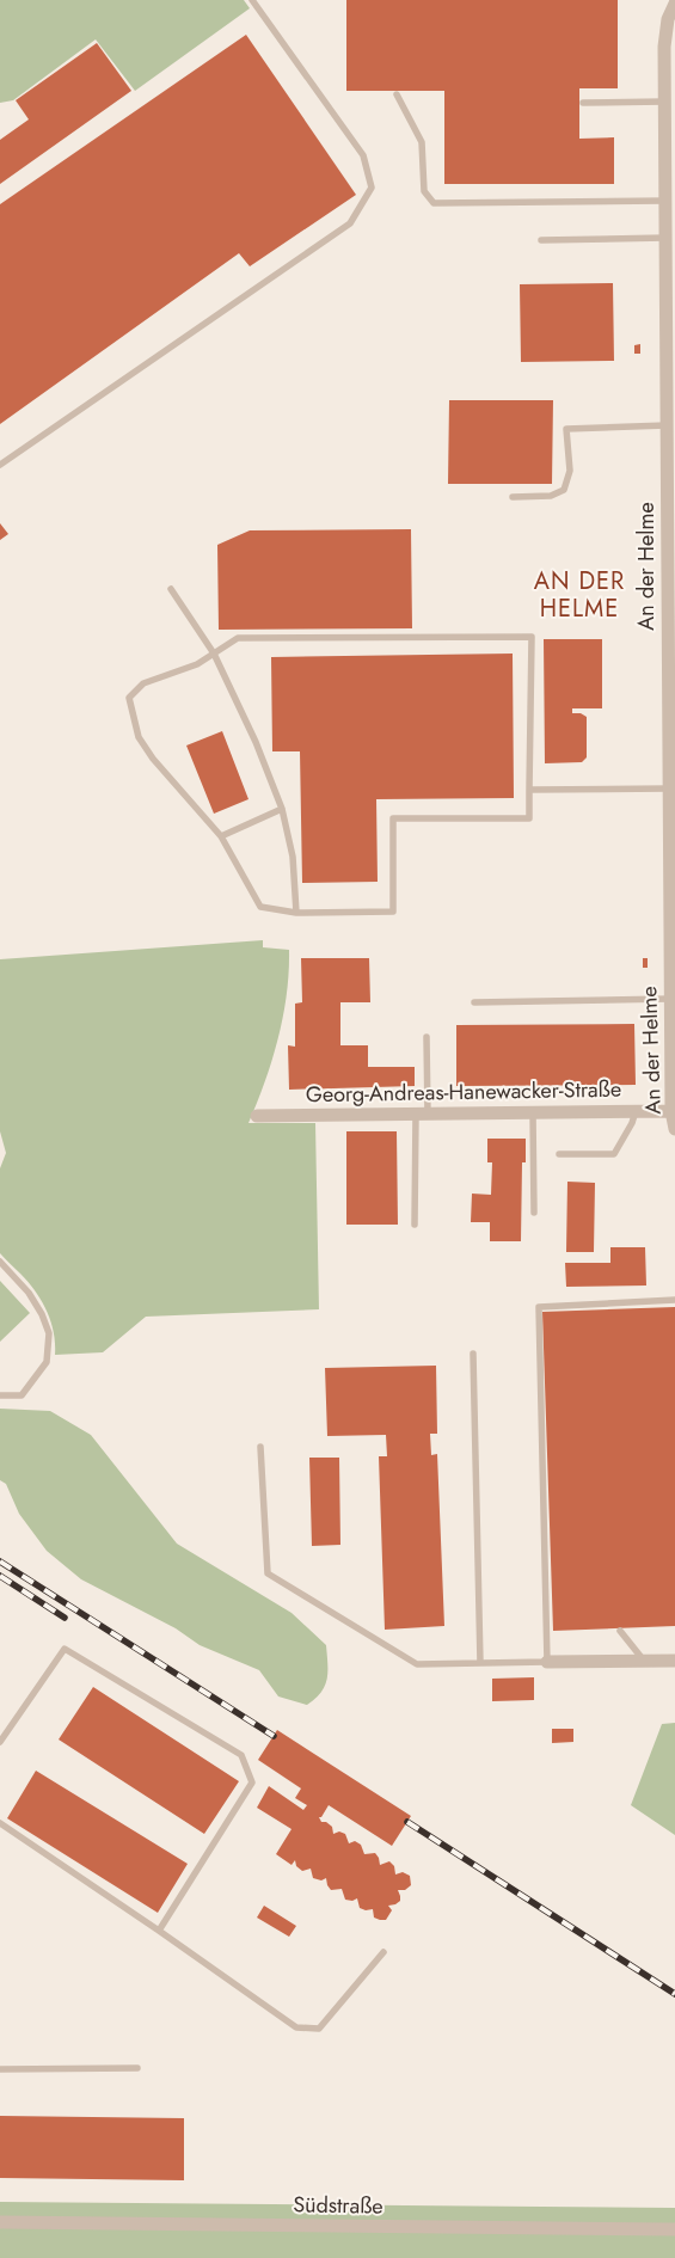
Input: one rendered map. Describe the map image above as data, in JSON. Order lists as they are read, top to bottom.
{
  "streets": {
    "street": ["An der Helme", "Georg-Andreas-Hanewacker-Straße", "Südstraße"]
  },
  "crossings": [
    ["An der Helme", "Georg-Andreas-Hanewacker-Straße"]
  ],
  "districts": ["AN DER HELME"]
}
